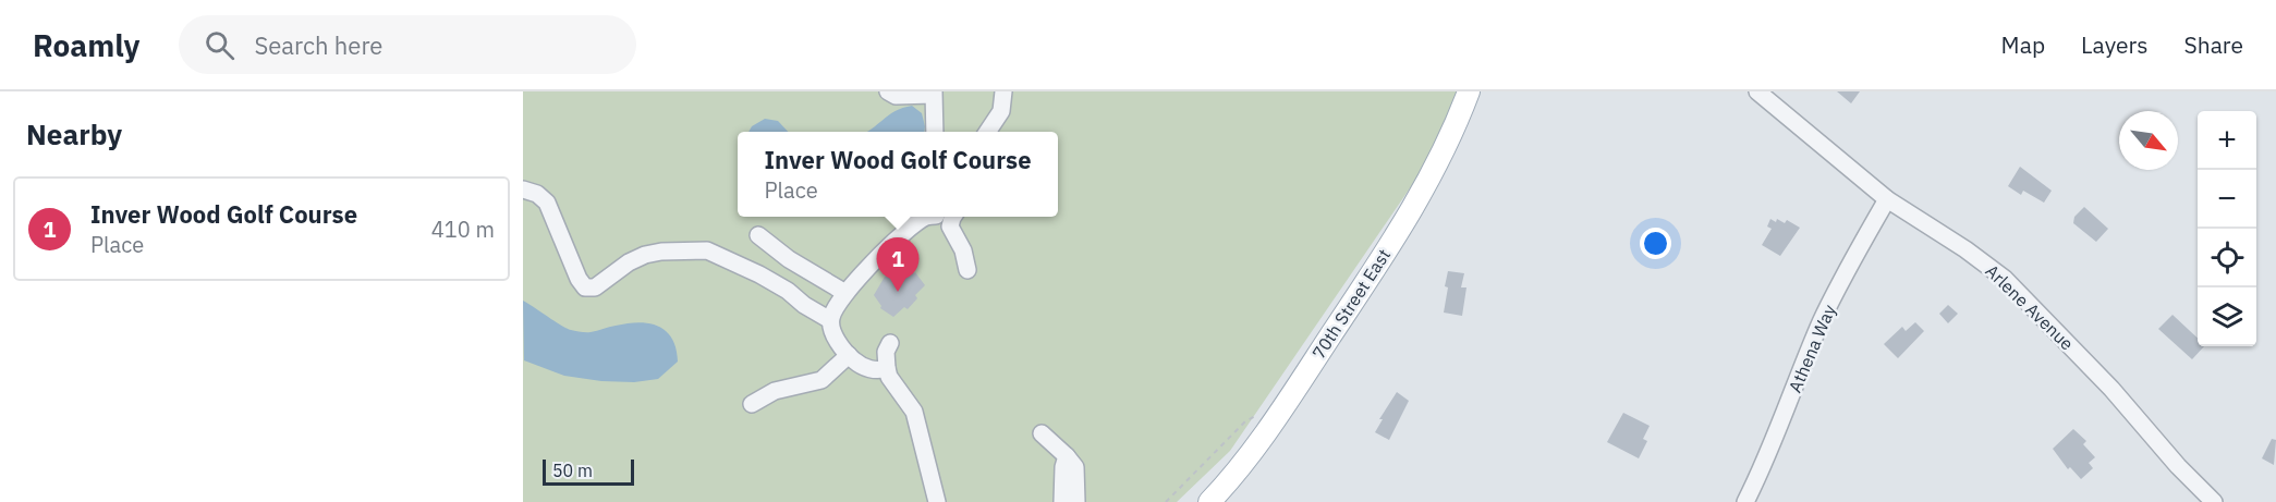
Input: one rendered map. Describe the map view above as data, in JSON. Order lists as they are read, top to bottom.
{
  "streets": {
    "main road": ["70th Street East"],
    "street": ["Arlene Avenue", "Athena Way"]
  },
  "crossings": [
    ["Arlene Avenue", "Athena Way"]
  ],
  "scale_bar": "50 m",
  "north": "bottom right",
  "page": {
    "header": "Roamly",
    "search": "Search here",
    "nav": ["Map", "Layers", "Share"],
    "heading": "Nearby",
    "map_buttons": ["+", "−"],
    "popup": ["Inver Wood Golf Course", "Place"],
    "list": [
      {
        "mark": "1",
        "name": "Inver Wood Golf Course",
        "note": "Place",
        "value": "410 m"
      }
    ],
    "pins": "1",
    "scale": "50 m"
  }
}
